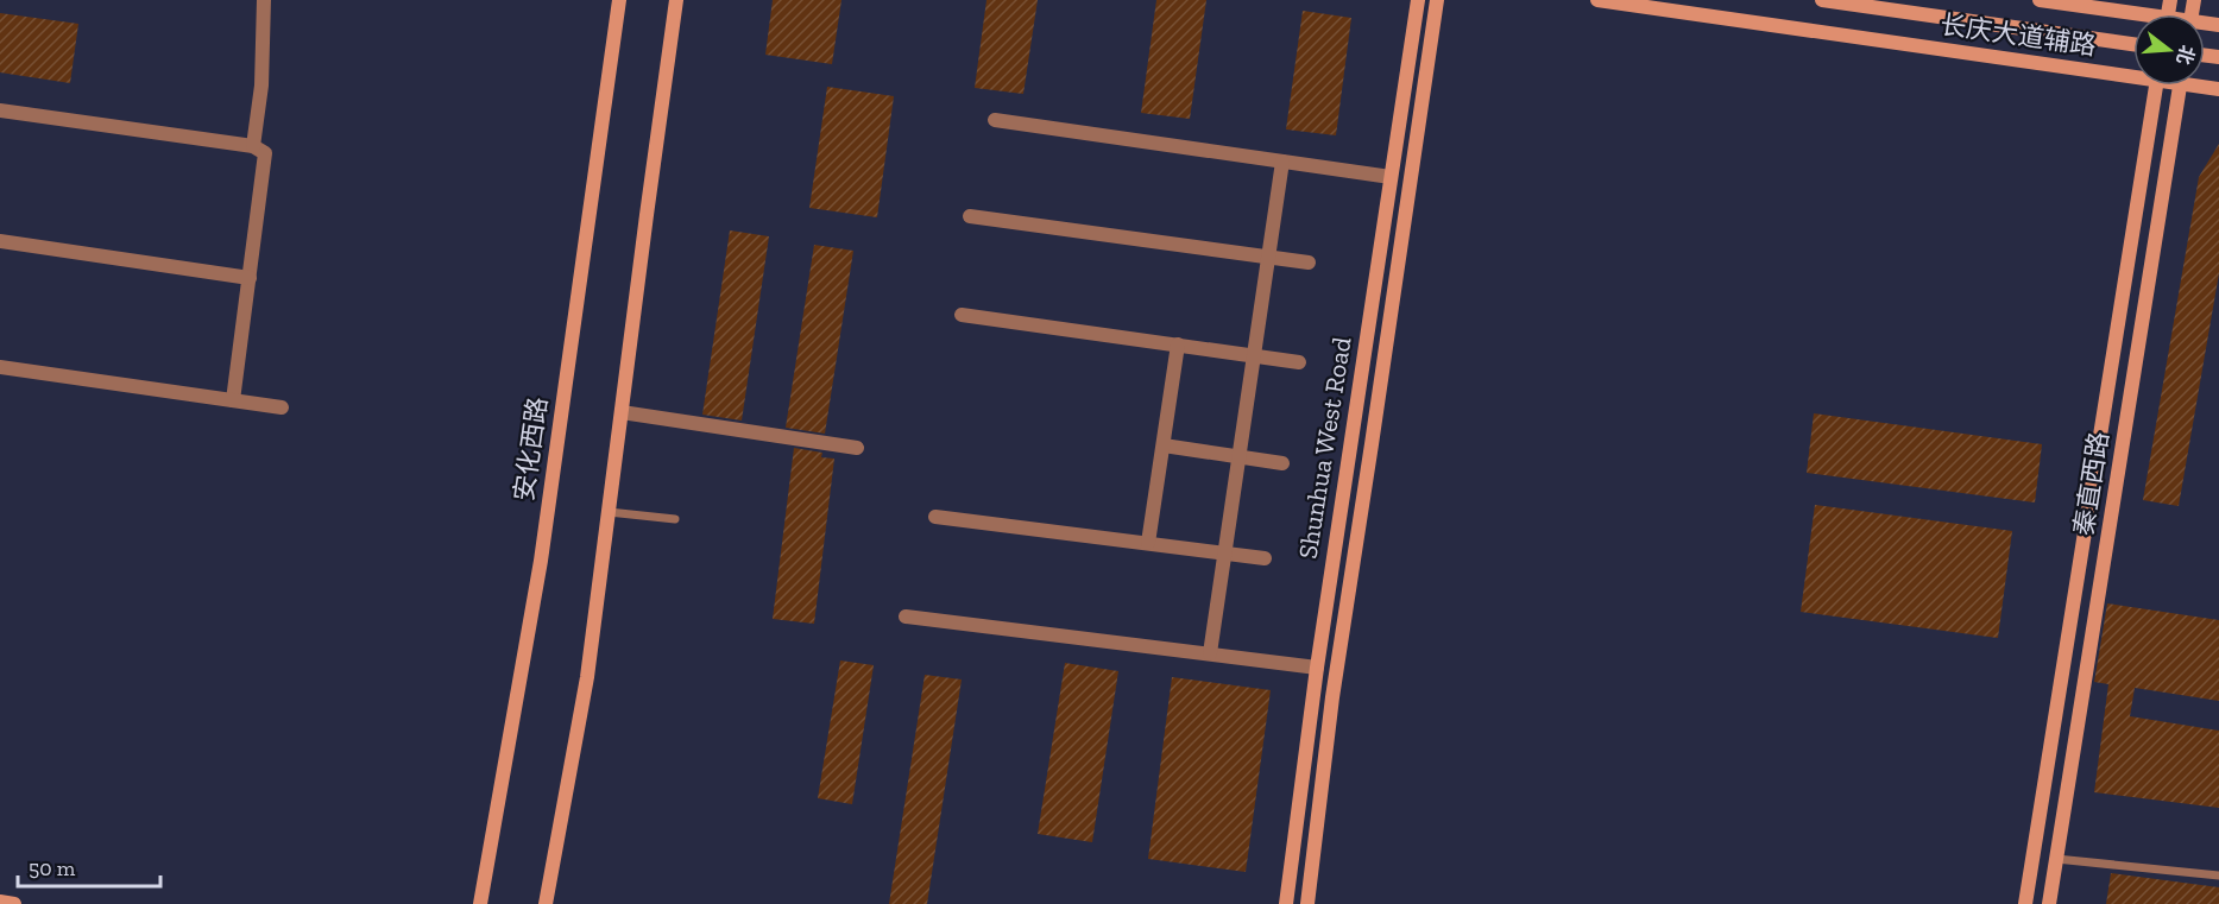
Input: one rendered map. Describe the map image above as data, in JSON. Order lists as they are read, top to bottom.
{
  "streets": {
    "street": [
      "长庆大道辅路",
      "Shunhua West Road",
      "安化西路",
      "秦直西路"
    ]
  },
  "scale_bar": "50 m",
  "north": "right"
}
